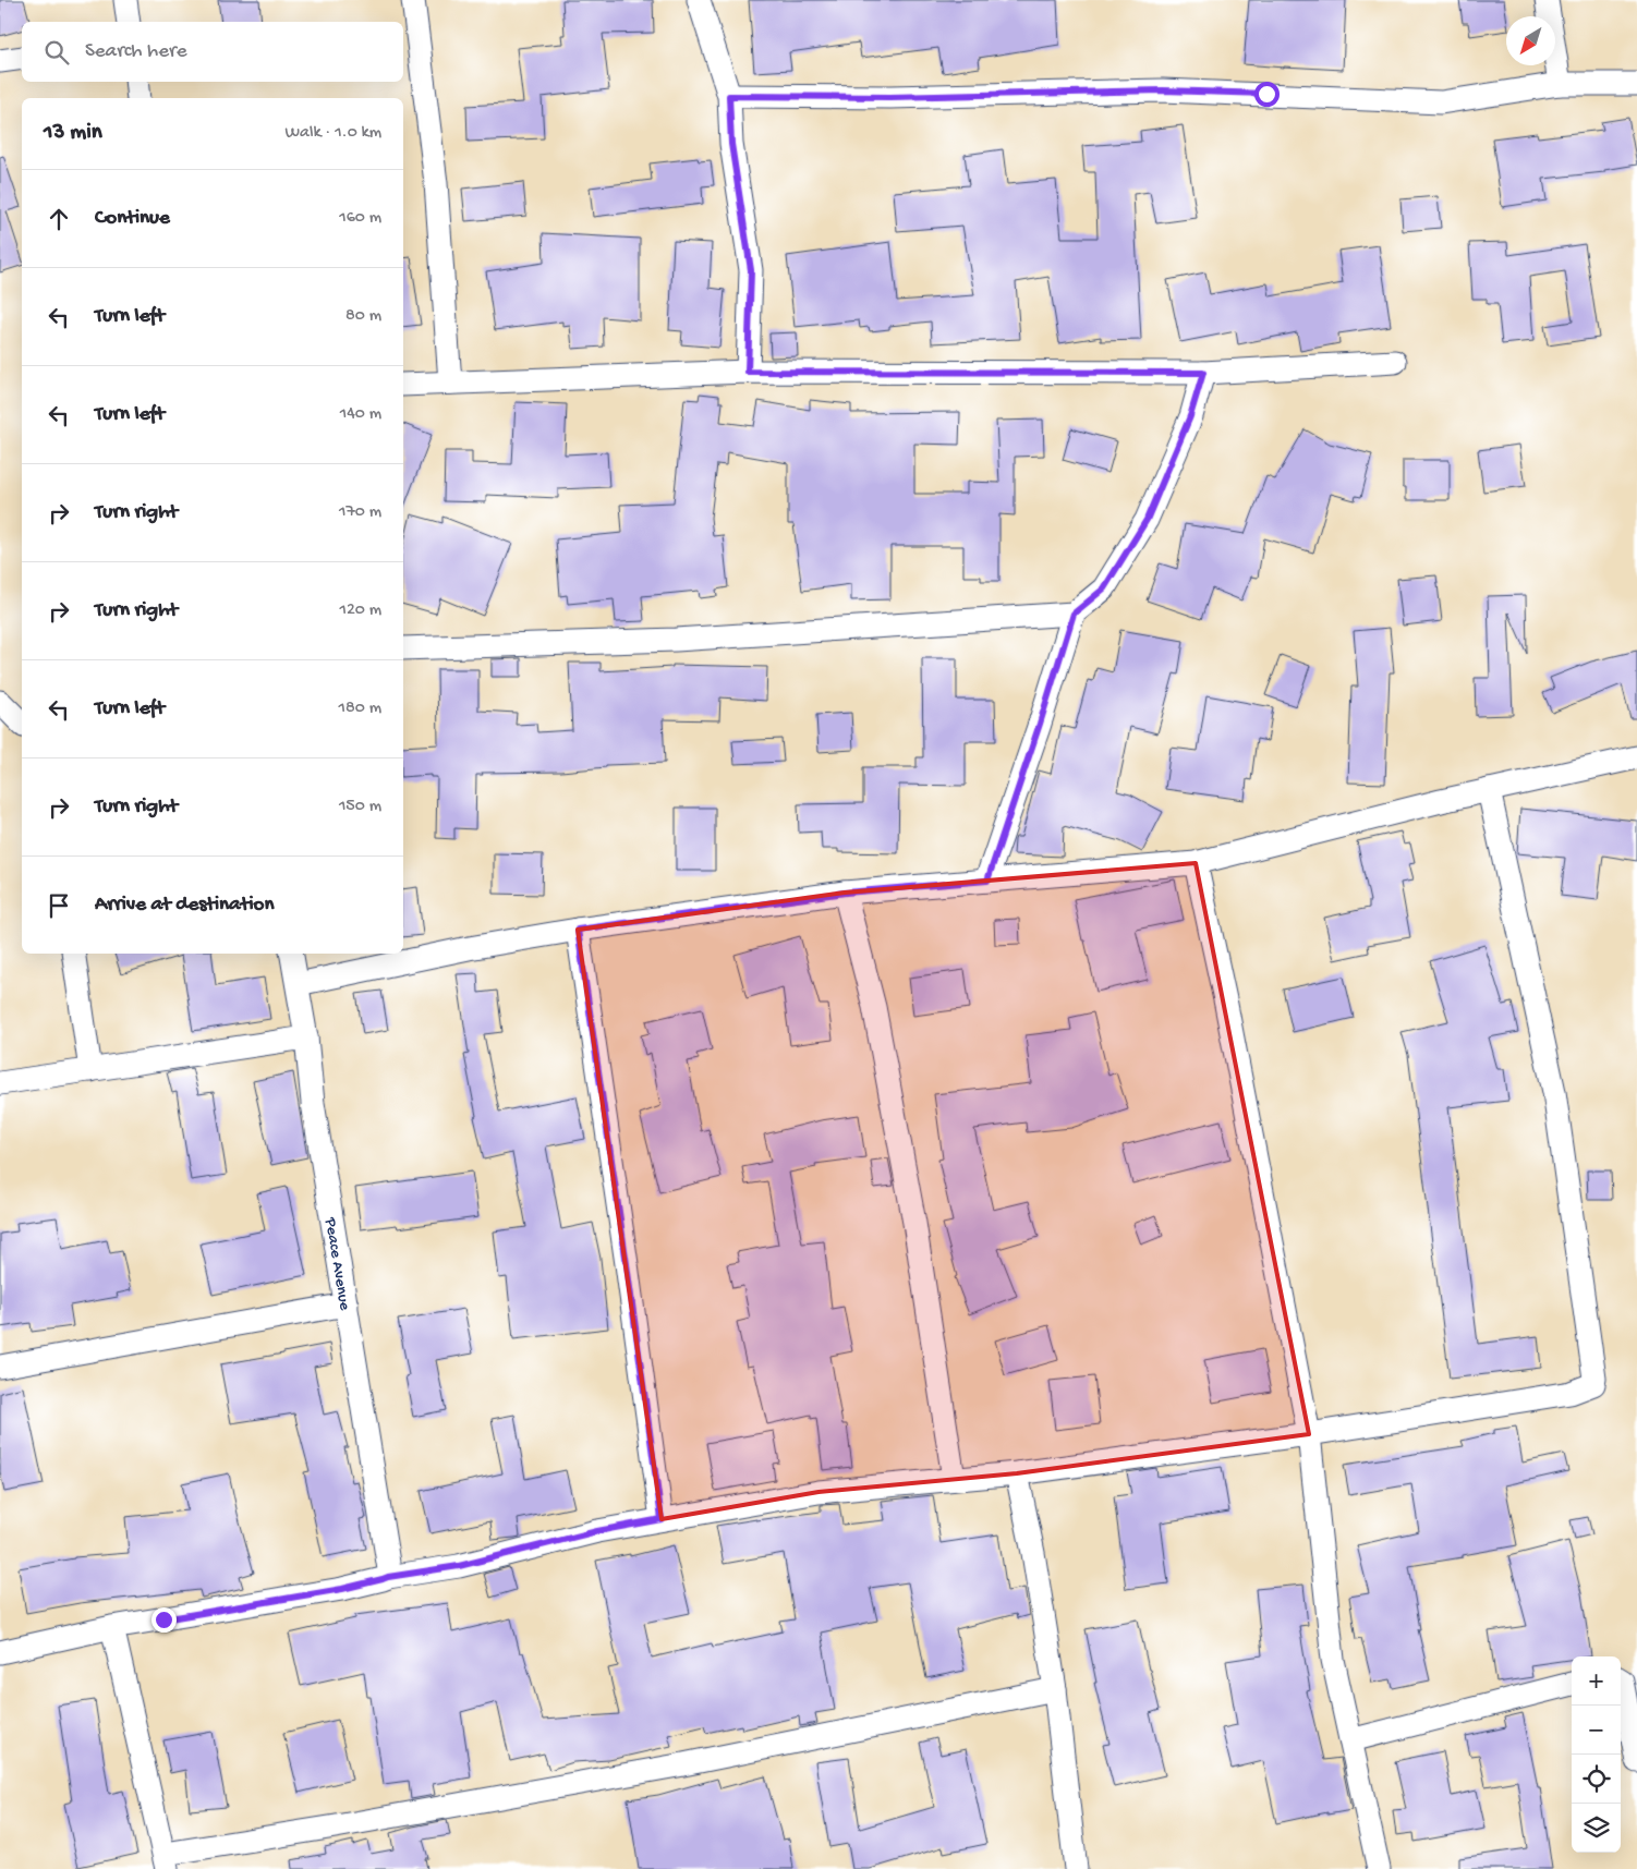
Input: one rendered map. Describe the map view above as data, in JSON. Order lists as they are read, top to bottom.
{
  "streets": {
    "street": ["Peace Avenue"]
  },
  "north": "bottom left",
  "page": {
    "search": "Search here",
    "heading": ["13 min", "Walk · 1.0 km"],
    "list": [
      ["Continue", "160 m"],
      ["Turn left", "80 m"],
      ["Turn left", "140 m"],
      ["Turn right", "170 m"],
      ["Turn right", "120 m"],
      ["Turn left", "180 m"],
      ["Turn right", "150 m"],
      "Arrive at destination"
    ],
    "map_buttons": ["+", "−"]
  }
}
